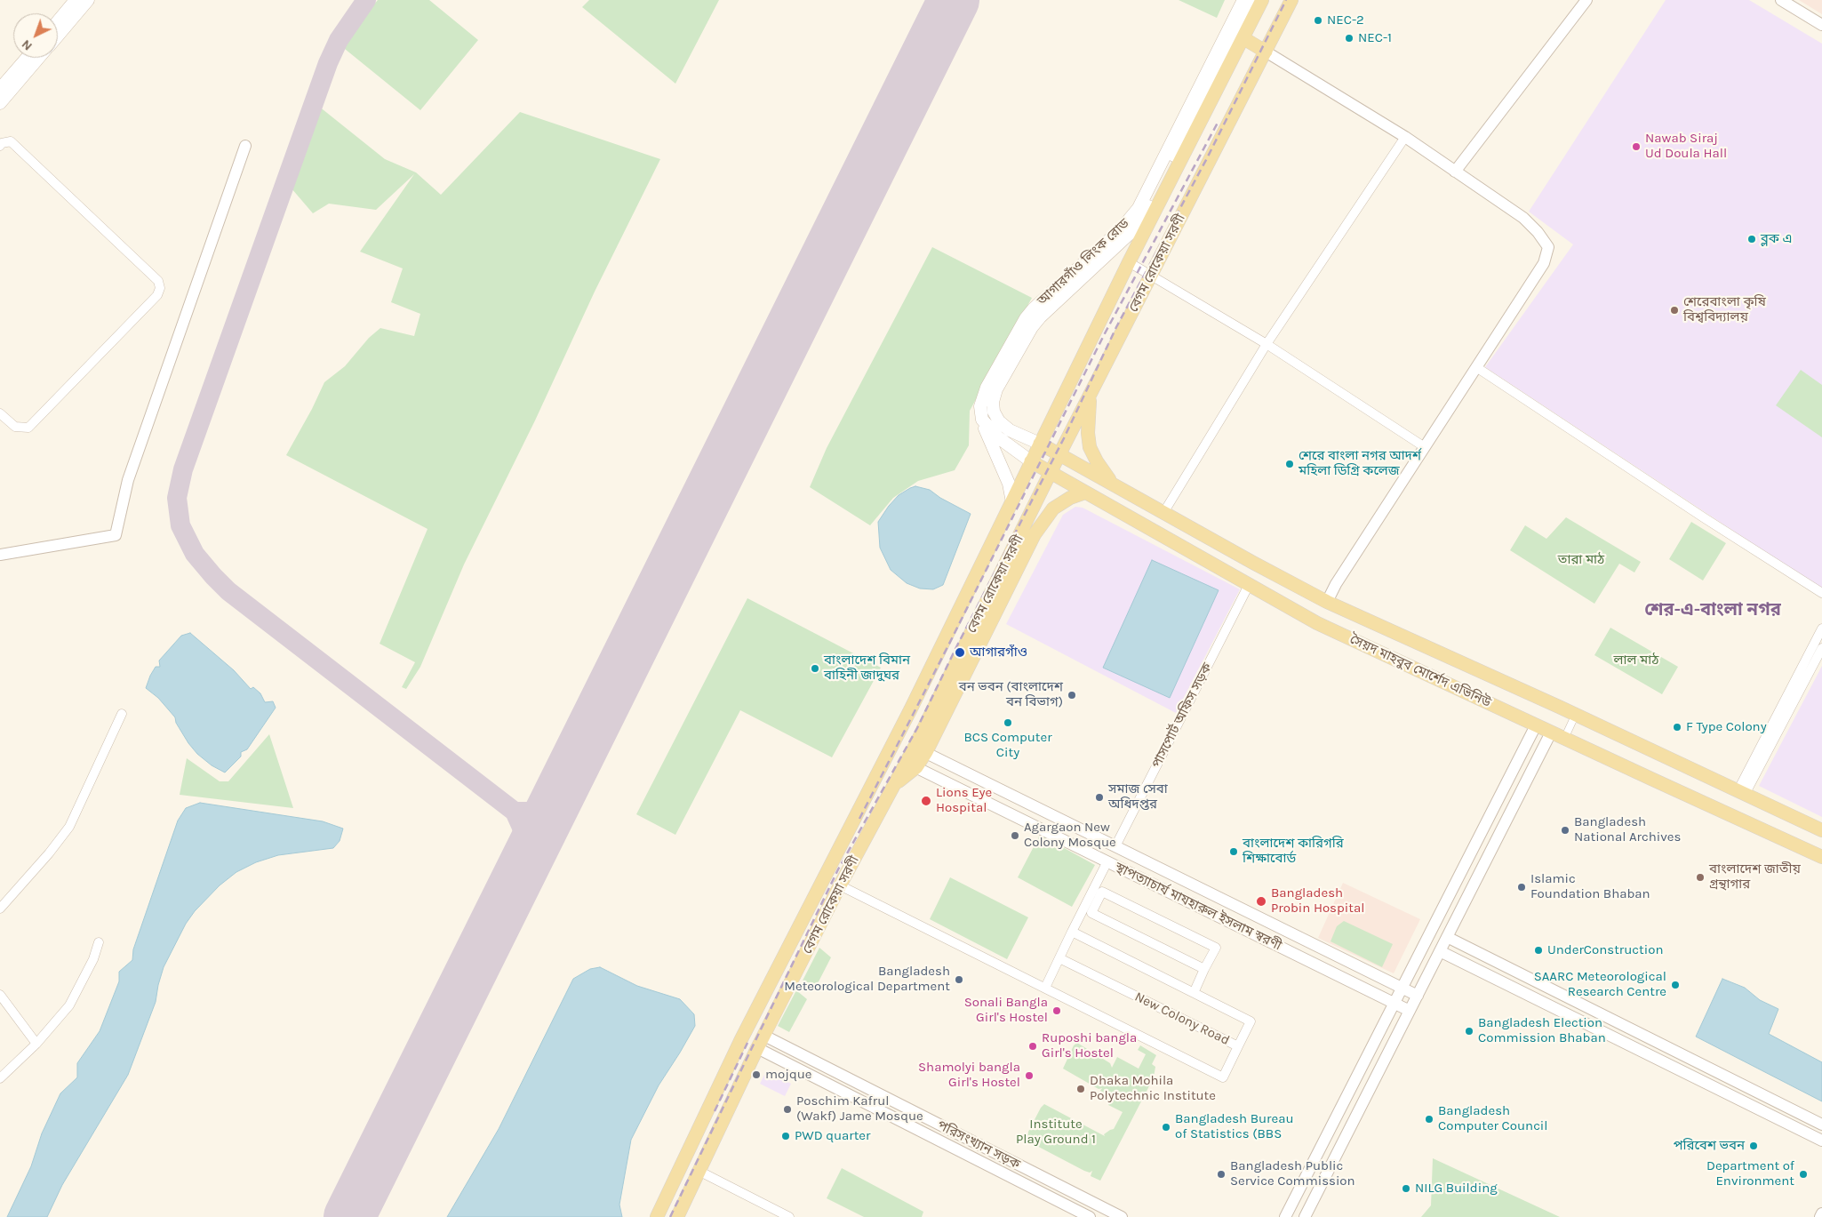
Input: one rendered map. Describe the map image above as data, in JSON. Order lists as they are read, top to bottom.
{
  "streets": {
    "main road": ["আগারগাঁও লিংক রোড", "বেগম রোকেয়া সরণী", "সৈয়দ মাহবুব মোর্শেদ এভিনিউ"],
    "street": [
      "পাসপোর্ট অফিস সড়ক",
      "স্থাপত্যাচার্য মাযহারুল ইসলাম স্বরণী",
      "New Colony Road",
      "পরিসংখ্যান সড়ক"
    ]
  },
  "crossings": [
    ["আগারগাঁও লিংক রোড", "বেগম রোকেয়া সরণী"],
    ["আগারগাঁও লিংক রোড", "সৈয়দ মাহবুব মোর্শেদ এভিনিউ"],
    ["বেগম রোকেয়া সরণী", "সৈয়দ মাহবুব মোর্শেদ এভিনিউ"],
    ["বেগম রোকেয়া সরণী", "স্থাপত্যাচার্য মাযহারুল ইসলাম স্বরণী"],
    ["বেগম রোকেয়া সরণী", "New Colony Road"],
    ["বেগম রোকেয়া সরণী", "পরিসংখ্যান সড়ক"],
    ["সৈয়দ মাহবুব মোর্শেদ এভিনিউ", "পাসপোর্ট অফিস সড়ক"],
    ["পাসপোর্ট অফিস সড়ক", "স্থাপত্যাচার্য মাযহারুল ইসলাম স্বরণী"]
  ],
  "districts": ["শের-এ-বাংলা নগর"],
  "parks": ["তারা মাঠ", "লাল মাঠ", "Institute Play Ground 1"],
  "places": [
    "NEC-2",
    "NEC-1",
    "Nawab Siraj Ud Doula Hall",
    "ব্লক এ",
    "শেরেবাংলা কৃষি বিশ্ববিদ্যালয়",
    "শেরে বাংলা নগর আদর্শ মহিলা ডিগ্রি কলেজ",
    "আগারগাঁও",
    "বাংলাদেশ বিমান বাহিনী জাদুঘর",
    "বন ভবন (বাংলাদেশ বন বিভাগ)",
    "BCS Computer City",
    "F Type Colony",
    "সমাজ সেবা অধিদপ্তর",
    "Lions Eye Hospital",
    "Bangladesh National Archives",
    "Agargaon New Colony Mosque",
    "বাংলাদেশ কারিগরি শিক্ষাবোর্ড",
    "বাংলাদেশ জাতীয় গ্রন্থাগার",
    "Islamic Foundation Bhaban",
    "Bangladesh Probin Hospital",
    "UnderConstruction",
    "Bangladesh Meteorological Department",
    "SAARC Meteorological Research Centre",
    "Sonali Bangla Girl's Hostel",
    "Bangladesh Election Commission Bhaban",
    "Ruposhi bangla Girl's Hostel",
    "mojque",
    "Shamolyi bangla Girl's Hostel",
    "Dhaka Mohila Polytechnic Institute",
    "Poschim Kafrul (Wakf) Jame Mosque",
    "Bangladesh Computer Council",
    "Bangladesh Bureau of Statistics (BBS",
    "PWD quarter",
    "পরিবেশ ভবন",
    "Bangladesh Public Service Commission",
    "Department of Environment",
    "NILG Building"
  ],
  "north": "bottom left"
}
